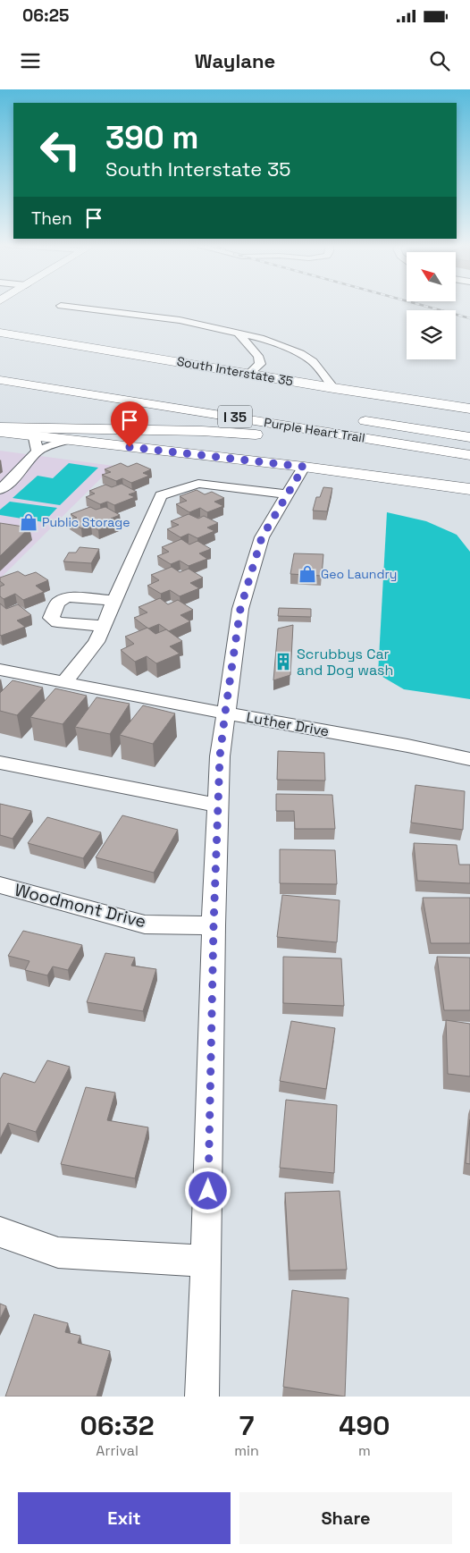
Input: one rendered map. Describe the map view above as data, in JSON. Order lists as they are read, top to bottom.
{
  "streets": {
    "main road": ["South Interstate 35", "I 35", "Purple Heart Trail"],
    "street": ["Luther Drive", "Woodmont Drive"]
  },
  "places": {
    "shop": ["Public Storage", "Geo Laundry"],
    "building": ["Scrubbys Car and Dog wash"]
  },
  "north": "top left",
  "page": {
    "status": "06:25",
    "header": "Waylane",
    "turn": ["390 m", "South Interstate 35"],
    "then": "Then",
    "eta": [
      "06:32",
      "Arrival",
      "7",
      "min",
      "490",
      "m"
    ],
    "buttons": ["Exit", "Share"]
  }
}
